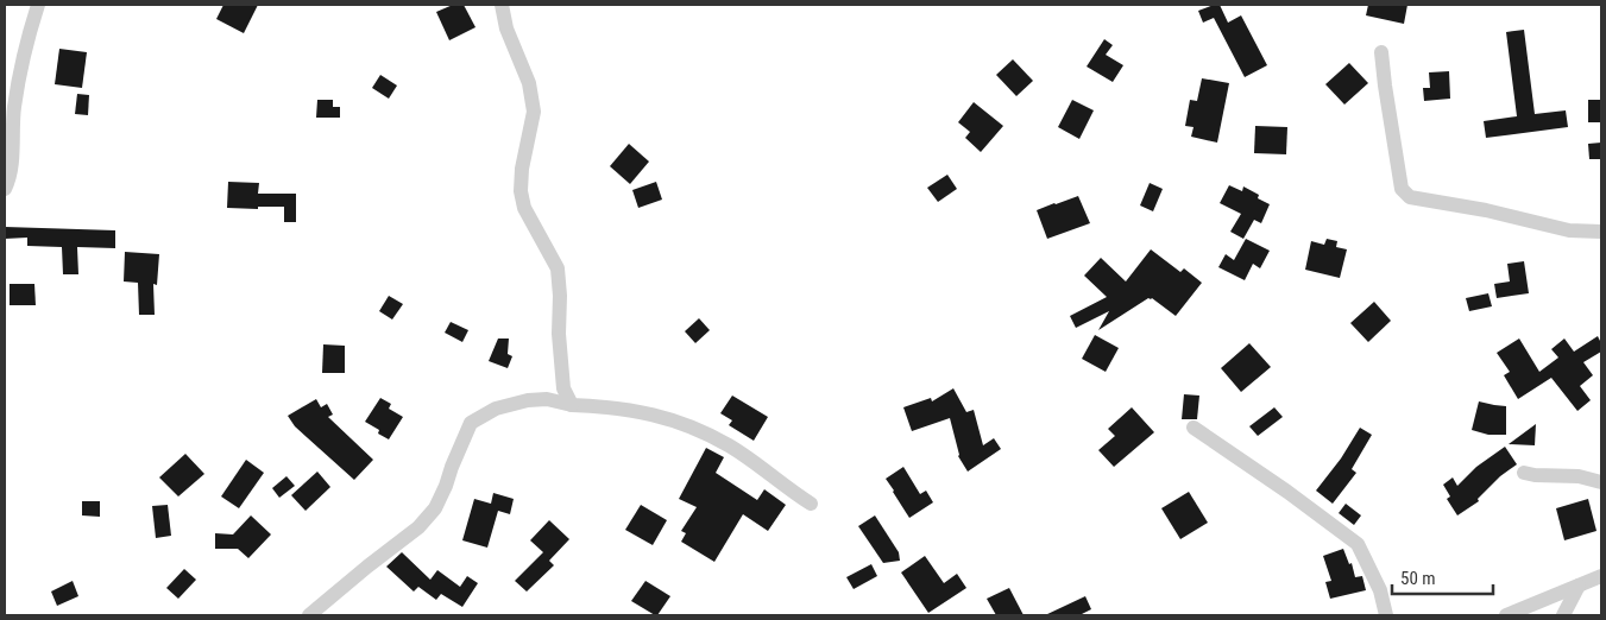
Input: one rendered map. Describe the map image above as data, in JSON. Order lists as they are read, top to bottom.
{
  "scale_bar": "50 m"
}
